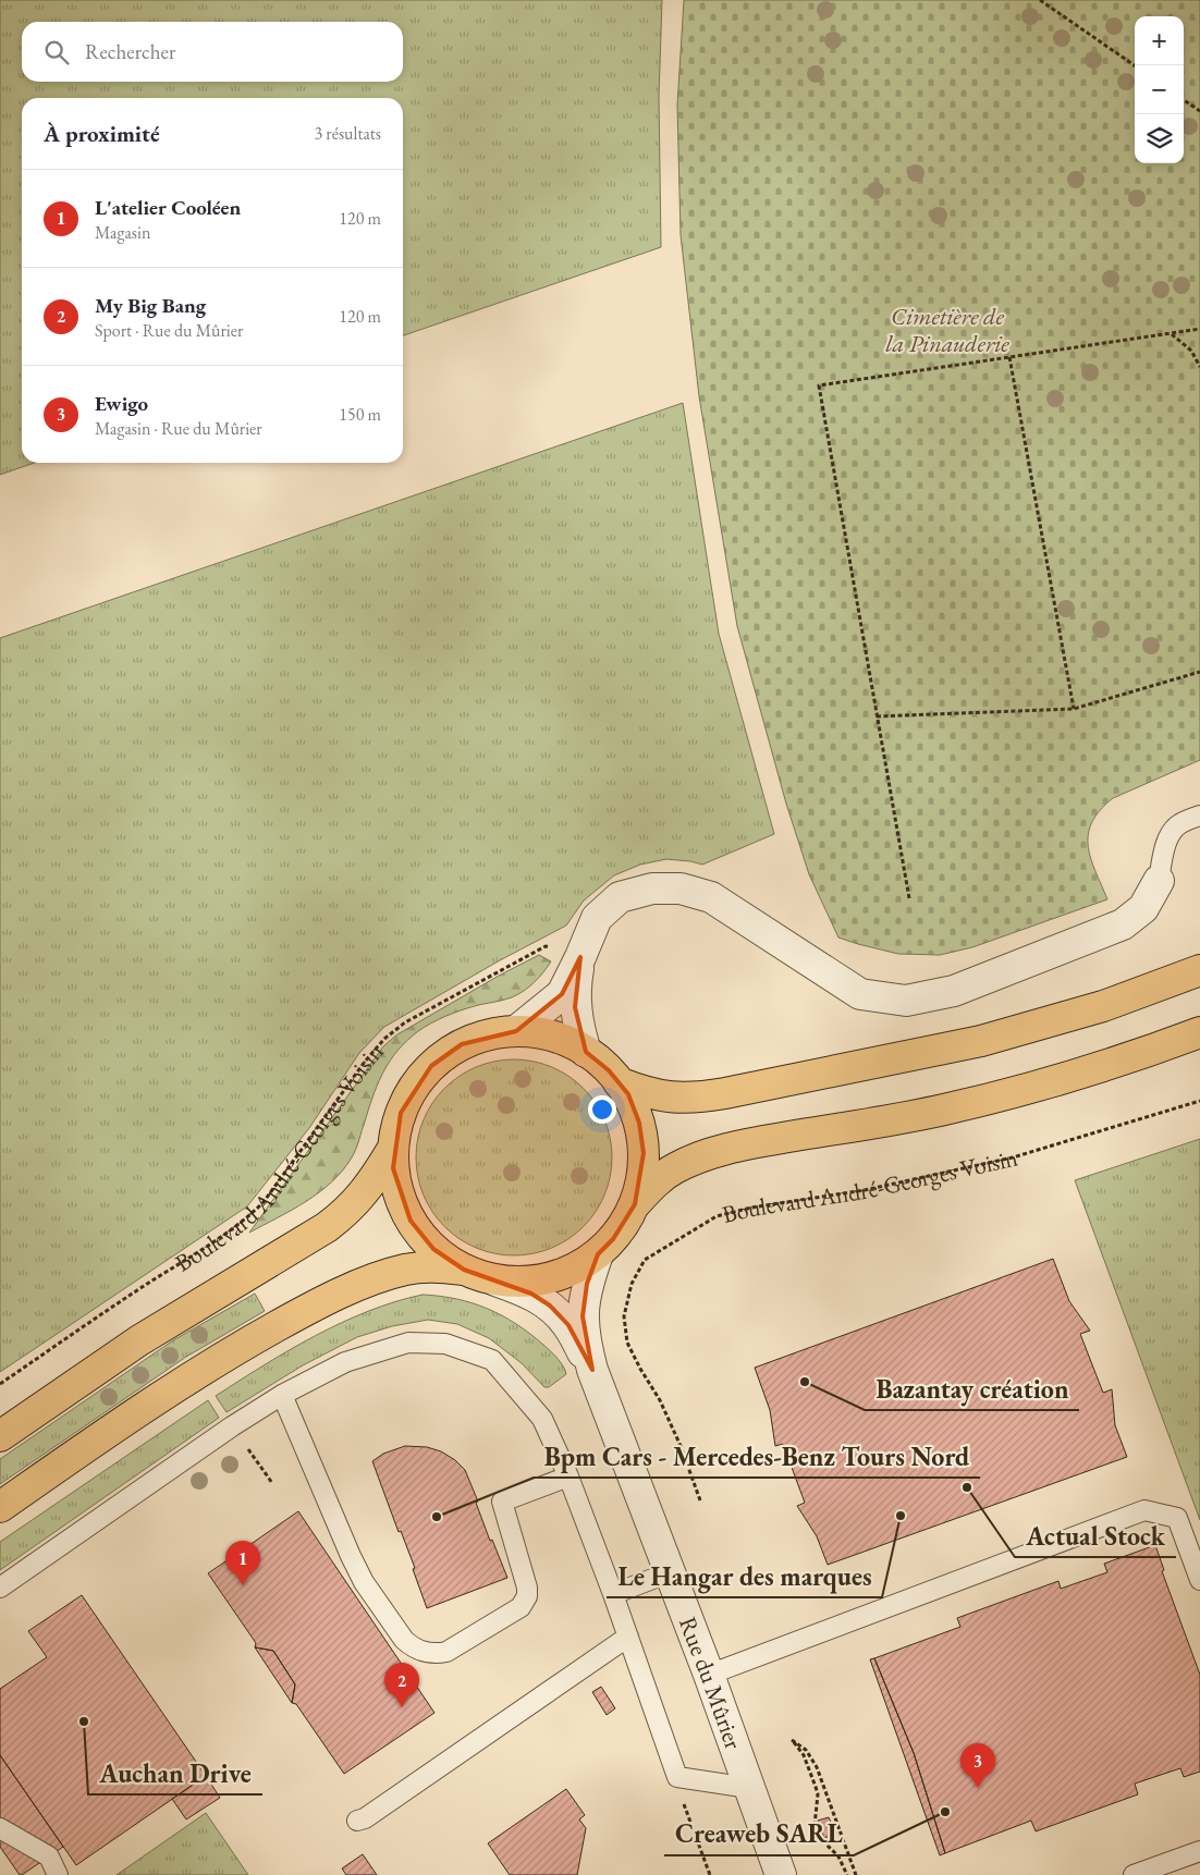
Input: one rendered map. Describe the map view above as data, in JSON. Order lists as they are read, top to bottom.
{
  "streets": {
    "main road": ["Boulevard André-Georges Voisin"],
    "street": ["Rue du Mûrier"]
  },
  "parks": ["Cimetière de la Pinauderie"],
  "places": [
    "Bazantay création",
    "Actual Stock",
    "Le Hangar des marques",
    "Bpm Cars - Mercedes-Benz Tours Nord",
    "Auchan Drive",
    "Creaweb SARL"
  ],
  "page": {
    "map_buttons": ["+", "−"],
    "search": "Rechercher",
    "heading": ["À proximité", "3 résultats"],
    "list": [
      {
        "mark": "1",
        "name": "L'atelier Cooléen",
        "note": "Magasin",
        "value": "120 m"
      },
      {
        "mark": "2",
        "name": "My Big Bang",
        "note": "Sport · Rue du Mûrier",
        "value": "120 m"
      },
      {
        "mark": "3",
        "name": "Ewigo",
        "note": "Magasin · Rue du Mûrier",
        "value": "150 m"
      }
    ],
    "pins": ["1", "2", "3"]
  }
}
